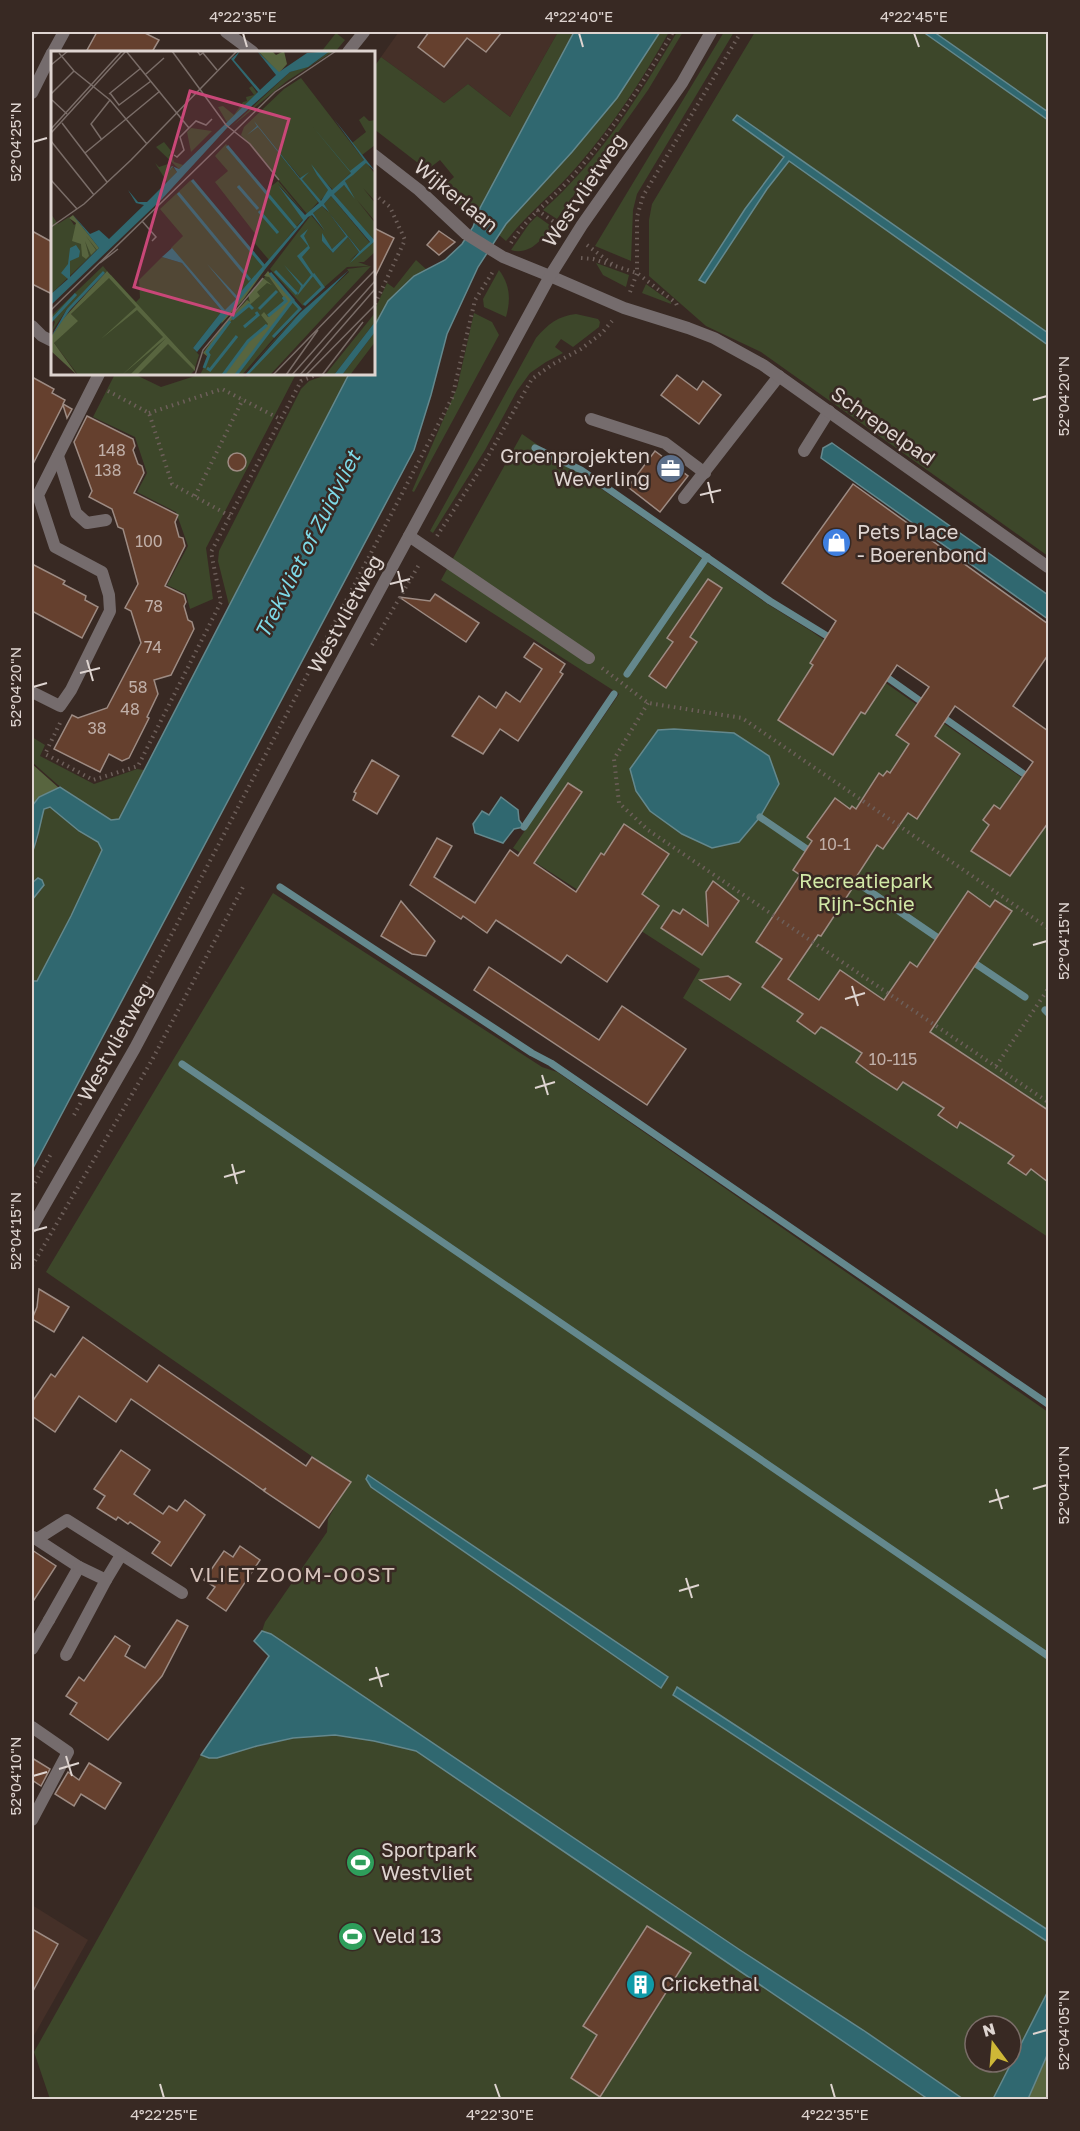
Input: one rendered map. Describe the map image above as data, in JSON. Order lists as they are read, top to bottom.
{
  "streets": {
    "street": ["Westvlietweg", "Wijkerlaan", "Schrepelpad"]
  },
  "crossings": [
    ["Westvlietweg", "Wijkerlaan"],
    ["Westvlietweg", "Schrepelpad"],
    ["Wijkerlaan", "Schrepelpad"]
  ],
  "districts": ["VLIETZOOM-OOST"],
  "water": ["Trekvliet of Zuidvliet"],
  "parks": ["Recreatiepark Rijn-Schie"],
  "places": {
    "office": ["Groenprojekten Weverling"],
    "shop": ["Pets Place - Boerenbond"],
    "sports": ["Sportpark Westvliet", "Veld 13"],
    "building": ["Crickethal"]
  },
  "house_numbers": [
    "148",
    "138",
    "100",
    "78",
    "74",
    "58",
    "48",
    "38",
    "10-1",
    "10-115"
  ],
  "north": "top",
  "coordinates": [
    "4°22'35\"E",
    "4°22'40\"E",
    "4°22'45\"E",
    "52°04'25\"N",
    "52°04'20\"N",
    "52°04'15\"N",
    "52°04'10\"N",
    "52°04'05\"N",
    "4°22'25\"E",
    "4°22'30\"E"
  ]
}
